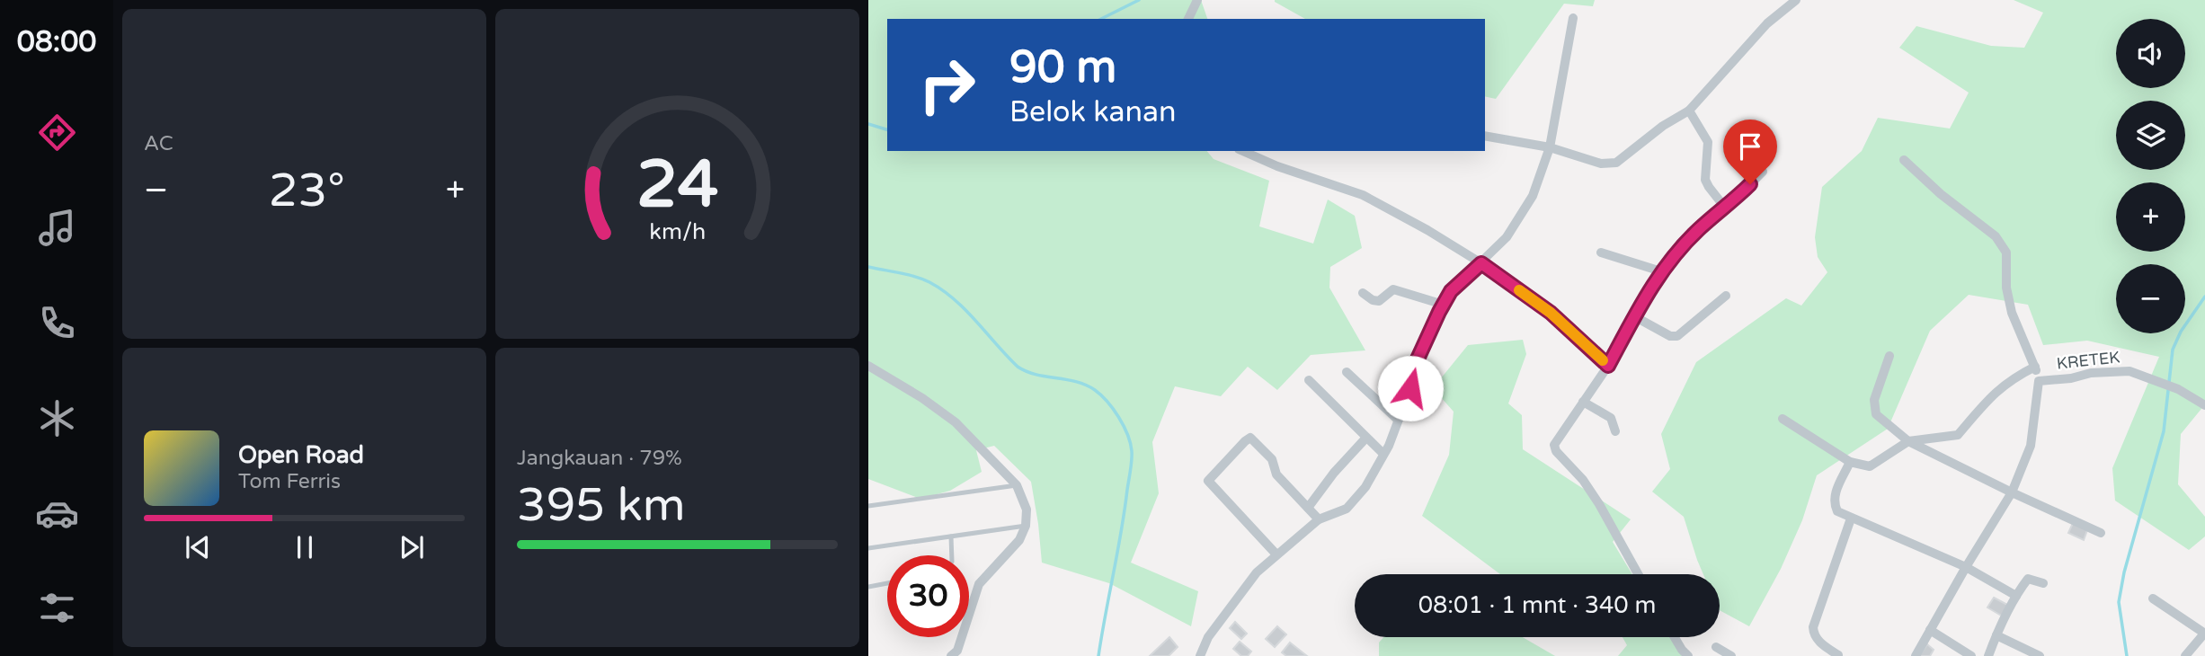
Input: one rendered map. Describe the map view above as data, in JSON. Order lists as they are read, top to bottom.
{
  "streets": {
    "street": ["KRETEK"]
  },
  "page": {
    "tabs": "08:00",
    "tile": [
      "AC",
      ["Jangkauan · 79%", "395 km"]
    ],
    "map_buttons": ["+", "−"],
    "turn": ["90 m", "Belok kanan"],
    "heat": ["−", "23°", "+"],
    "song": ["Open Road", "Tom Ferris"],
    "limit": "30",
    "trip": "08:01 · 1 mnt · 340 m",
    "gauge": ["24", "km/h"]
  }
}
